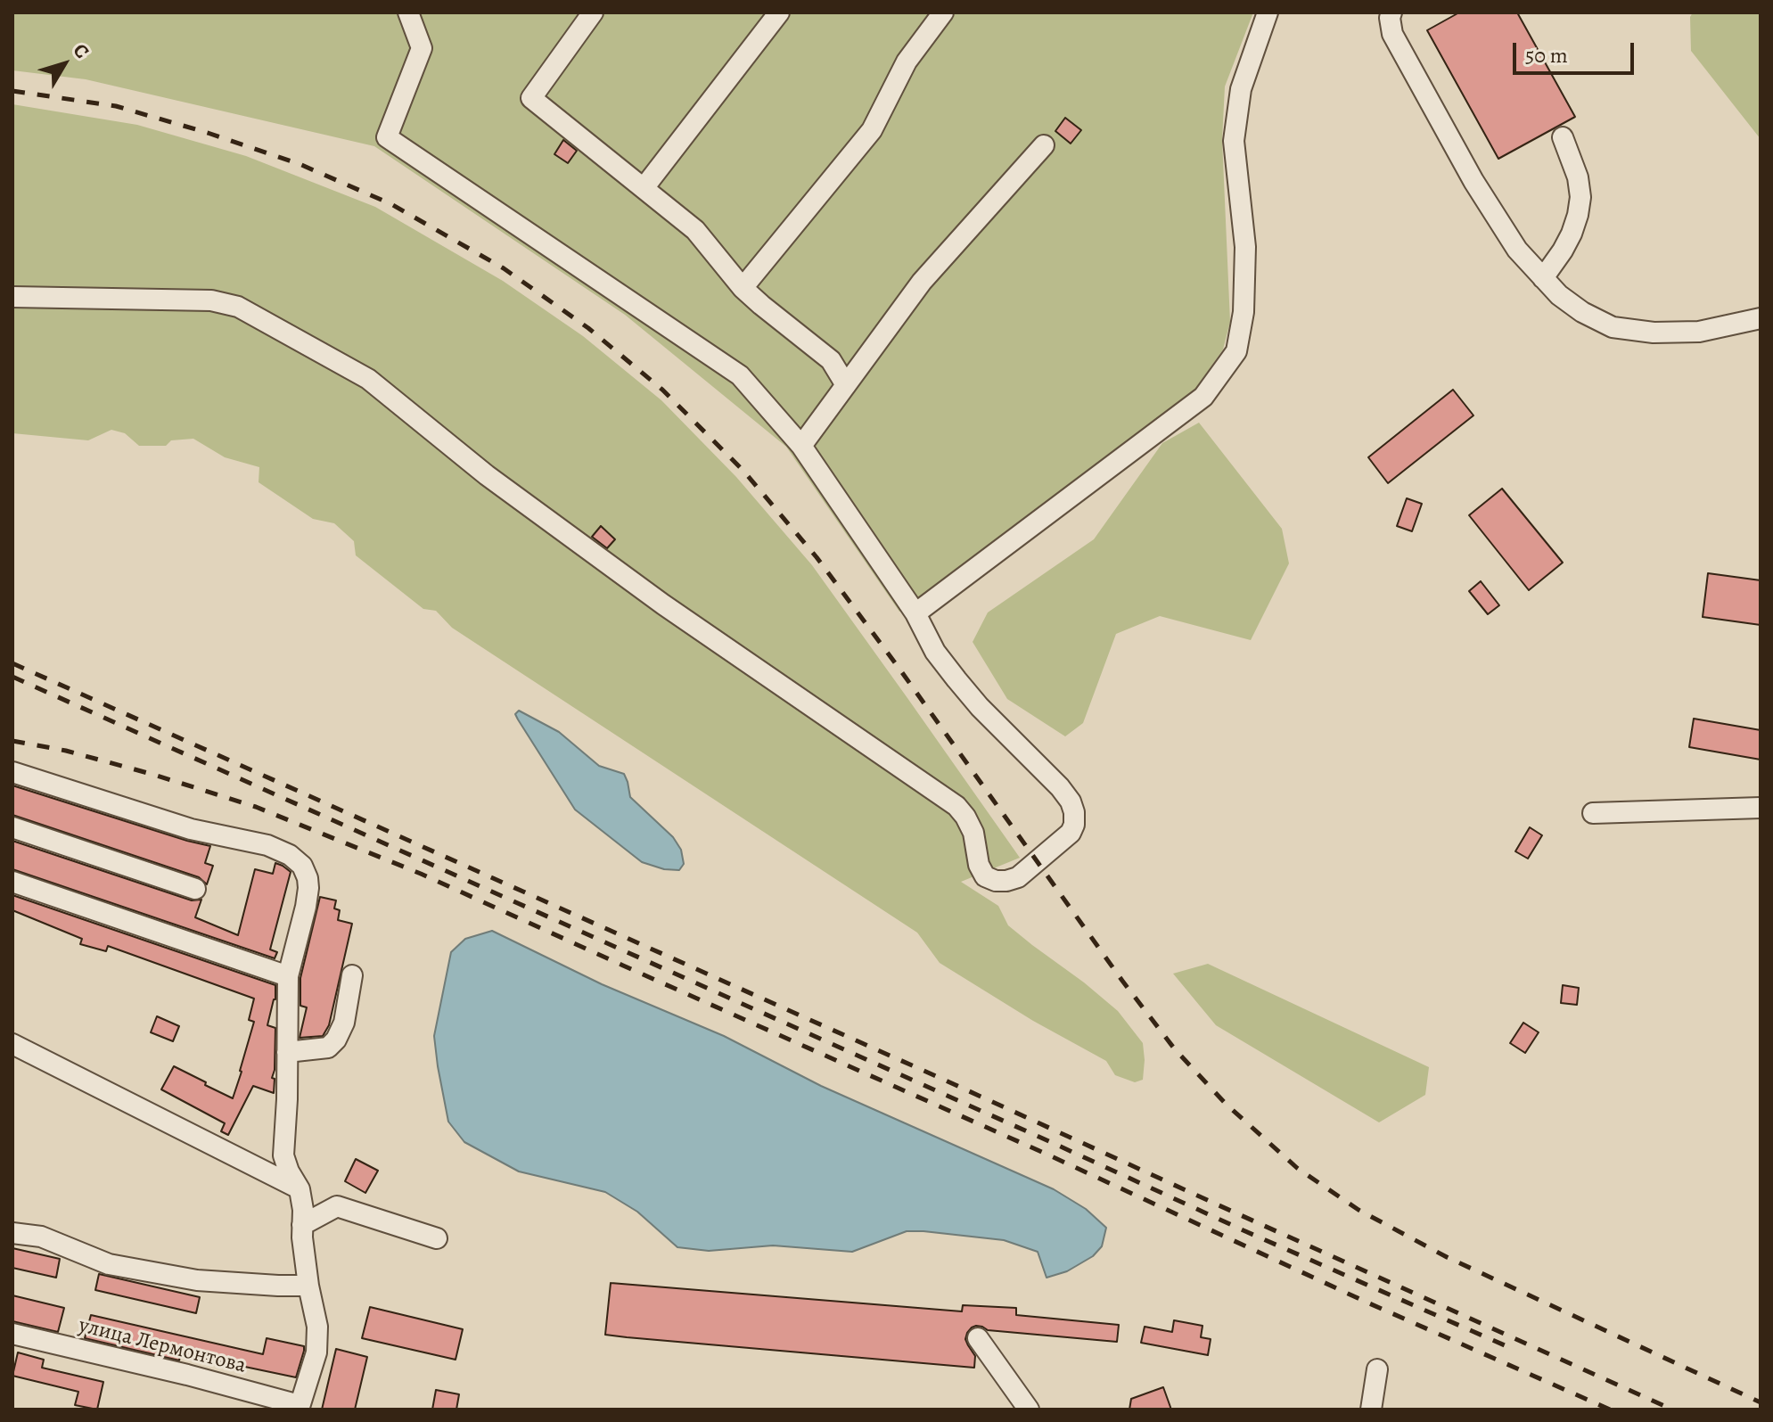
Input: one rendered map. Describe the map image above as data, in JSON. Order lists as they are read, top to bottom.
{
  "streets": {
    "street": ["улица Лермонтова"]
  },
  "scale_bar": "50 m",
  "north": "top right"
}
